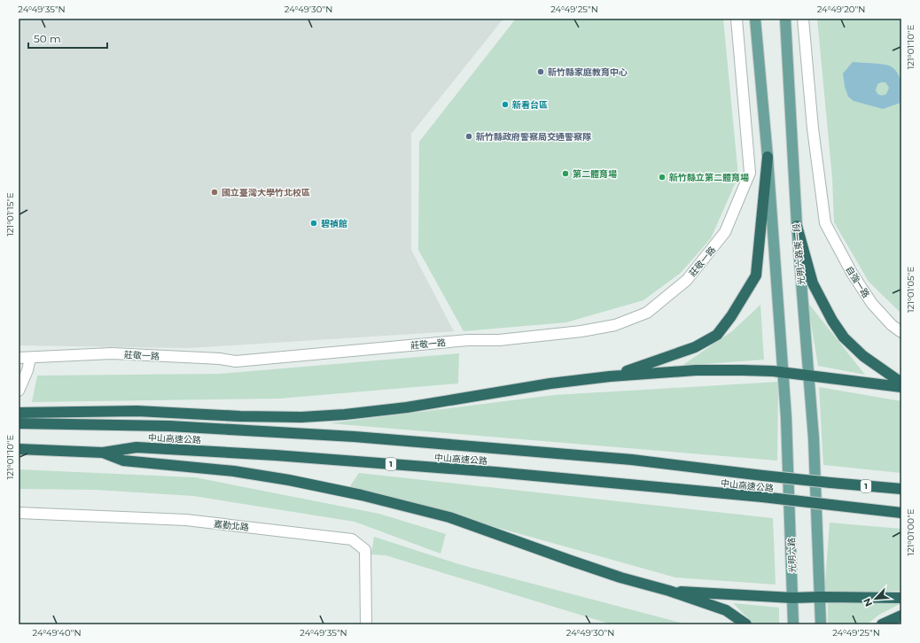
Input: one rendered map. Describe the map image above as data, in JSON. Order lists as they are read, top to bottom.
{
  "streets": {
    "highway": ["中山高速公路", "1"],
    "main road": ["光明六路東一段", "光明六路"],
    "street": ["莊敬一路", "自強一路", "嘉勤北路"]
  },
  "places": [
    "新竹縣家庭教育中心",
    "新看台區",
    "新竹縣政府警察局交通警察隊",
    "第二體育場",
    "新竹縣立第二體育場",
    "國立臺灣大學竹北校區",
    "碧禎館"
  ],
  "scale_bar": "50 m",
  "north": "bottom left",
  "coordinates": [
    "24°49'35\"N",
    "24°49'30\"N",
    "24°49'25\"N",
    "24°49'20\"N",
    "121°01'10\"E",
    "121°01'15\"E",
    "121°01'05\"E",
    "121°01'00\"E",
    "24°49'40\"N"
  ]
}
